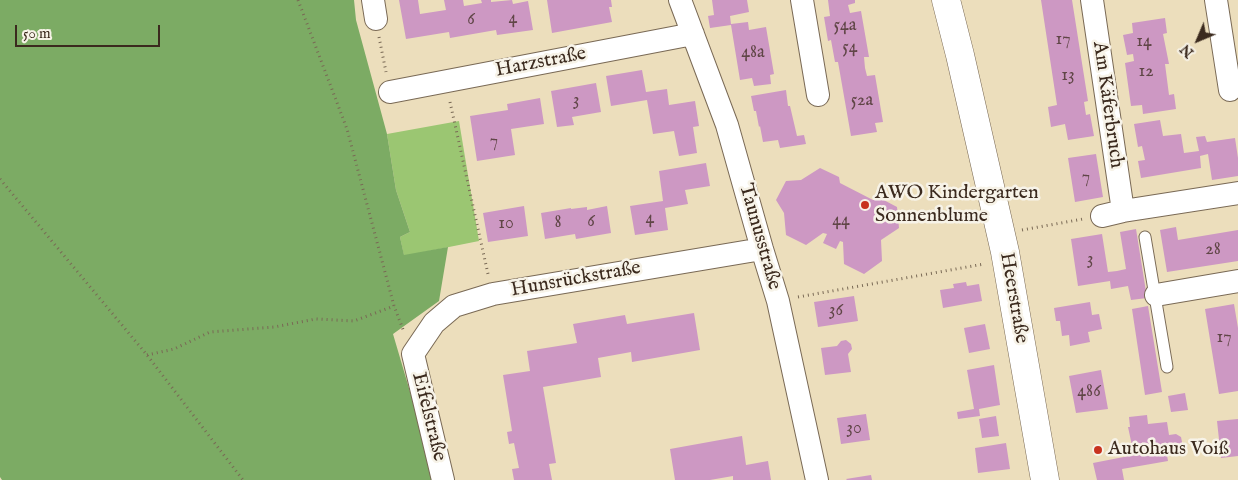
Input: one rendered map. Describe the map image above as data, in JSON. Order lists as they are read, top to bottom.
{
  "streets": {
    "main road": ["Heerstraße"],
    "street": [
      "Harzstraße",
      "Am Käferbruch",
      "Taunusstraße",
      "Hunsrückstraße",
      "Eifelstraße"
    ]
  },
  "crossings": [
    ["Harzstraße", "Taunusstraße"],
    ["Taunusstraße", "Hunsrückstraße"],
    ["Hunsrückstraße", "Eifelstraße"]
  ],
  "places": ["AWO Kindergarten Sonnenblume", "Autohaus Voiß"],
  "house_numbers": [
    "4",
    "6",
    "54a",
    "17",
    "14",
    "54",
    "48a",
    "12",
    "13",
    "3",
    "52a",
    "7",
    "7",
    "4",
    "44",
    "6",
    "8",
    "10",
    "28",
    "3",
    "36",
    "17",
    "486",
    "30"
  ],
  "scale_bar": "50 m",
  "north": "bottom left"
}
